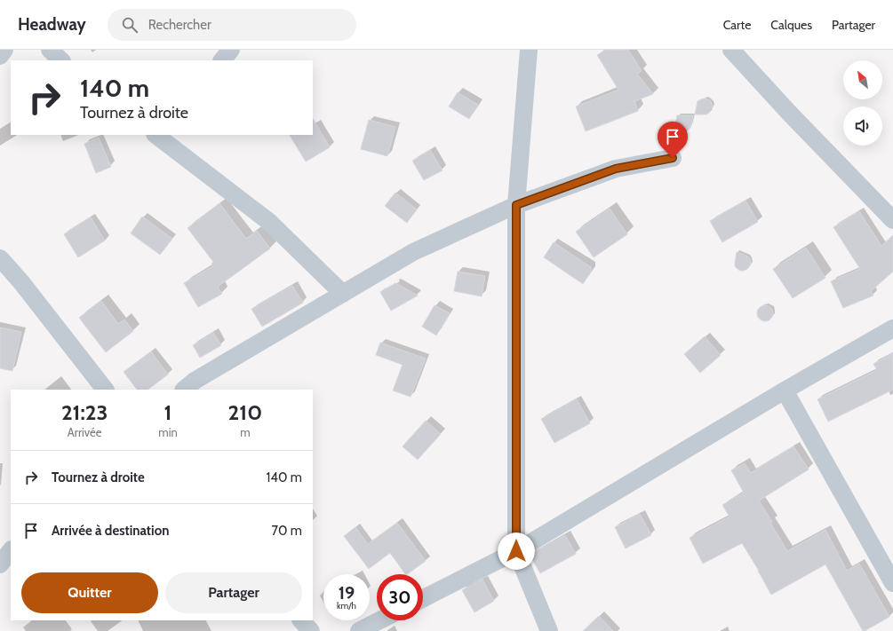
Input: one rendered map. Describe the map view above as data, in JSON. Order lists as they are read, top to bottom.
{
  "north": "top left",
  "page": {
    "header": "Headway",
    "search": "Rechercher",
    "nav": ["Carte", "Calques", "Partager"],
    "turn": ["140 m", "Tournez à droite"],
    "eta": [
      "21:23",
      "Arrivée",
      "1",
      "min",
      "210",
      "m"
    ],
    "list": [
      {
        "name": "Tournez à droite",
        "value": "140 m"
      },
      {
        "name": "Arrivée à destination",
        "value": "70 m"
      }
    ],
    "buttons": ["Quitter", "Partager"],
    "speed": "19 km/h",
    "limit": "30"
  }
}
